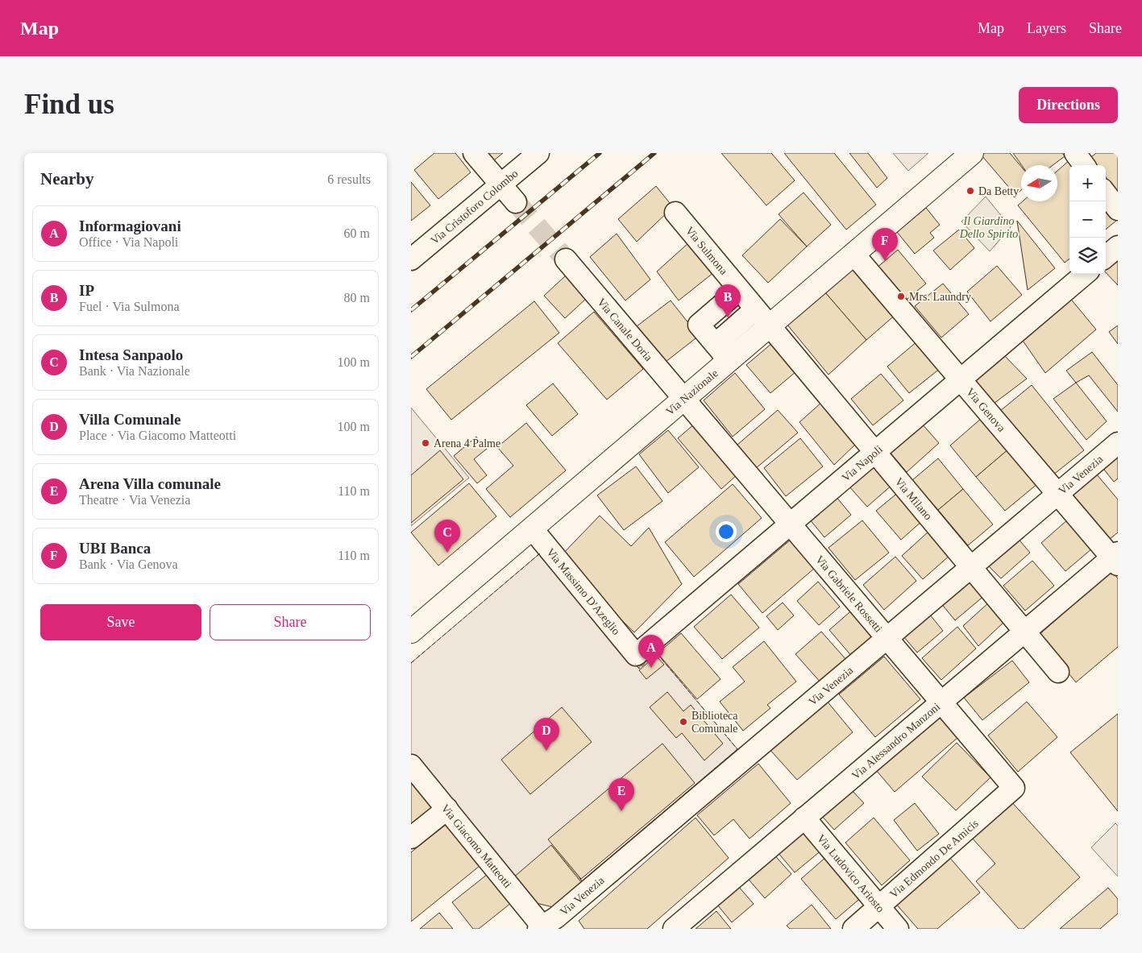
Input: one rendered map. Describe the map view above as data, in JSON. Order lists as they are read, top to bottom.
{
  "streets": {
    "main road": ["Via Nazionale"],
    "street": [
      "Via Cristoforo Colombo",
      "Via Sulmona",
      "Via Canale Doria",
      "Via Genova",
      "Via Napoli",
      "Via Venezia",
      "Via Milano",
      "Via Massimo D'Azeglio",
      "Via Gabriele Rossetti",
      "Via Alessandro Manzoni",
      "Via Giacomo Matteotti",
      "Via Edmondo De Amicis",
      "Via Ludovico Ariosto"
    ]
  },
  "crossings": [
    ["Via Sulmona", "Via Nazionale"],
    ["Via Sulmona", "Via Milano"],
    ["Via Canale Doria", "Via Nazionale"],
    ["Via Canale Doria", "Via Gabriele Rossetti"],
    ["Via Nazionale", "Via Genova"],
    ["Via Nazionale", "Via Milano"],
    ["Via Nazionale", "Via Massimo D'Azeglio"],
    ["Via Nazionale", "Via Gabriele Rossetti"],
    ["Via Genova", "Via Napoli"],
    ["Via Genova", "Via Venezia"],
    ["Via Genova", "Via Alessandro Manzoni"],
    ["Via Napoli", "Via Milano"],
    ["Via Napoli", "Via Massimo D'Azeglio"],
    ["Via Napoli", "Via Gabriele Rossetti"],
    ["Via Venezia", "Via Milano"],
    ["Via Venezia", "Via Gabriele Rossetti"],
    ["Via Venezia", "Via Giacomo Matteotti"],
    ["Via Milano", "Via Alessandro Manzoni"],
    ["Via Gabriele Rossetti", "Via Alessandro Manzoni"],
    ["Via Gabriele Rossetti", "Via Edmondo De Amicis"],
    ["Via Alessandro Manzoni", "Via Ludovico Ariosto"],
    ["Via Edmondo De Amicis", "Via Ludovico Ariosto"]
  ],
  "parks": ["Il Giardino Dello Spirito"],
  "places": [
    "Da Betty",
    "Mrs. Laundry",
    "Arena 4 Palme",
    "Biblioteca Comunale"
  ],
  "north": "left",
  "page": {
    "header": "Map",
    "nav": ["Map", "Layers", "Share"],
    "buttons": [
      "Directions",
      ["Save", "Share"]
    ],
    "title": "Find us",
    "heading": ["Nearby", "6 results"],
    "map_buttons": ["+", "−"],
    "list": [
      {
        "mark": "A",
        "name": "Informagiovani",
        "note": "Office · Via Napoli",
        "value": "60 m"
      },
      {
        "mark": "B",
        "name": "IP",
        "note": "Fuel · Via Sulmona",
        "value": "80 m"
      },
      {
        "mark": "C",
        "name": "Intesa Sanpaolo",
        "note": "Bank · Via Nazionale",
        "value": "100 m"
      },
      {
        "mark": "D",
        "name": "Villa Comunale",
        "note": "Place · Via Giacomo Matteotti",
        "value": "100 m"
      },
      {
        "mark": "E",
        "name": "Arena Villa comunale",
        "note": "Theatre · Via Venezia",
        "value": "110 m"
      },
      {
        "mark": "F",
        "name": "UBI Banca",
        "note": "Bank · Via Genova",
        "value": "110 m"
      }
    ],
    "pins": [
      "F",
      "B",
      "C",
      "A",
      "D",
      "E"
    ]
  }
}
